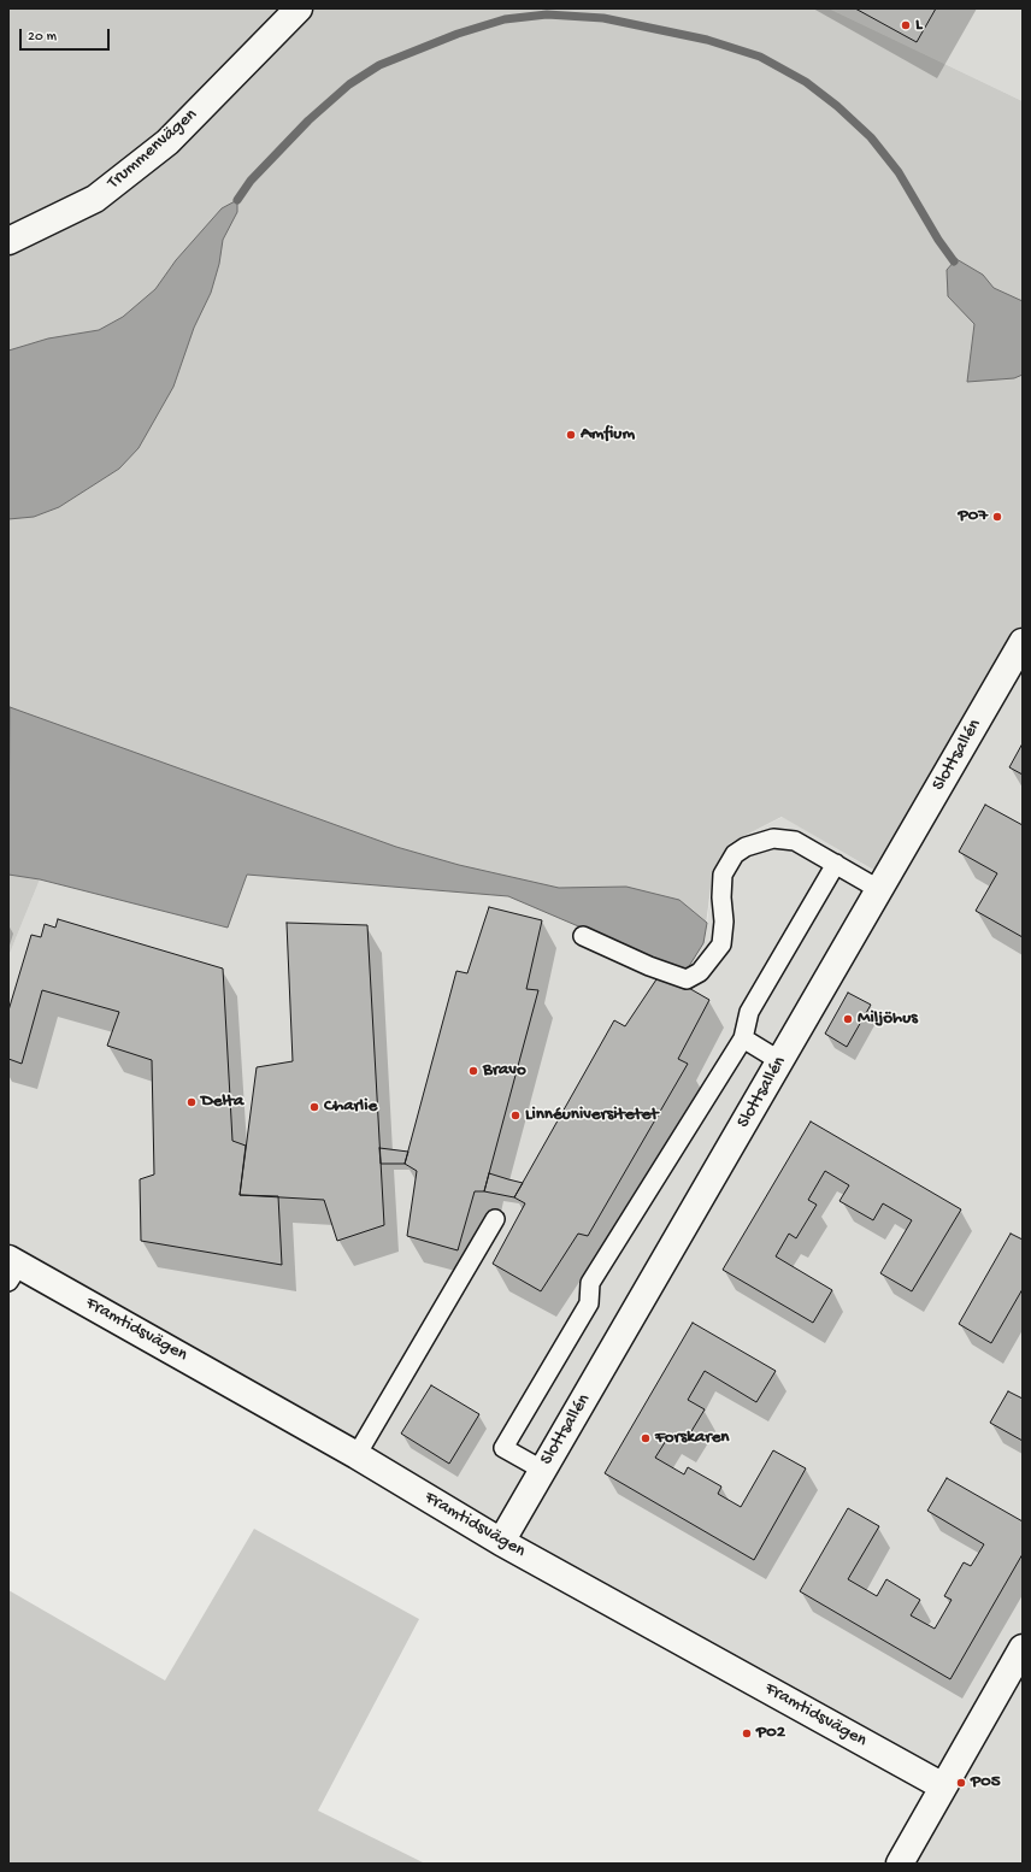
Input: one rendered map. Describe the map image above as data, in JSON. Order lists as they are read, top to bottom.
{
  "streets": {
    "street": ["Trummenvägen", "Slottsallén", "Framtidsvägen"]
  },
  "crossings": [
    ["Slottsallén", "Framtidsvägen"]
  ],
  "places": [
    "L",
    "Amfium",
    "P07",
    "Miljöhus",
    "Bravo",
    "Delta",
    "Charlie",
    "Linnéuniversitetet",
    "Forskaren",
    "P02",
    "P05"
  ],
  "scale_bar": "20 m"
}
